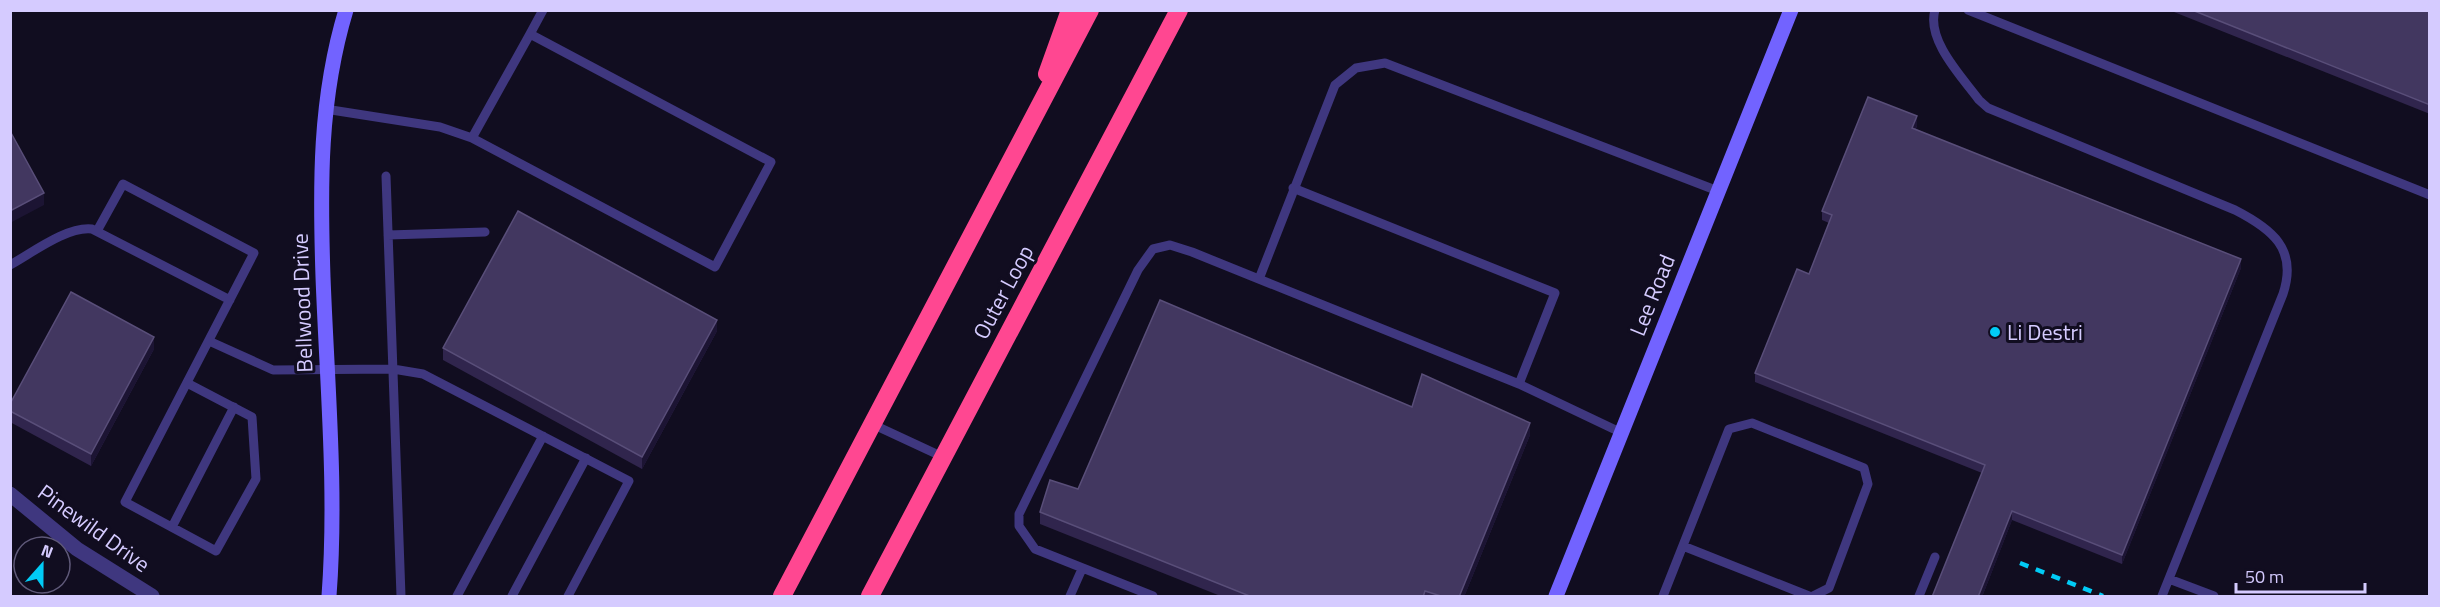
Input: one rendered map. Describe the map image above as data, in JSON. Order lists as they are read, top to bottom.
{
  "streets": {
    "highway": ["Outer Loop"],
    "street": ["Lee Road", "Bellwood Drive", "Pinewild Drive"]
  },
  "places": ["Li Destri"],
  "scale_bar": "50 m",
  "north": "top"
}
